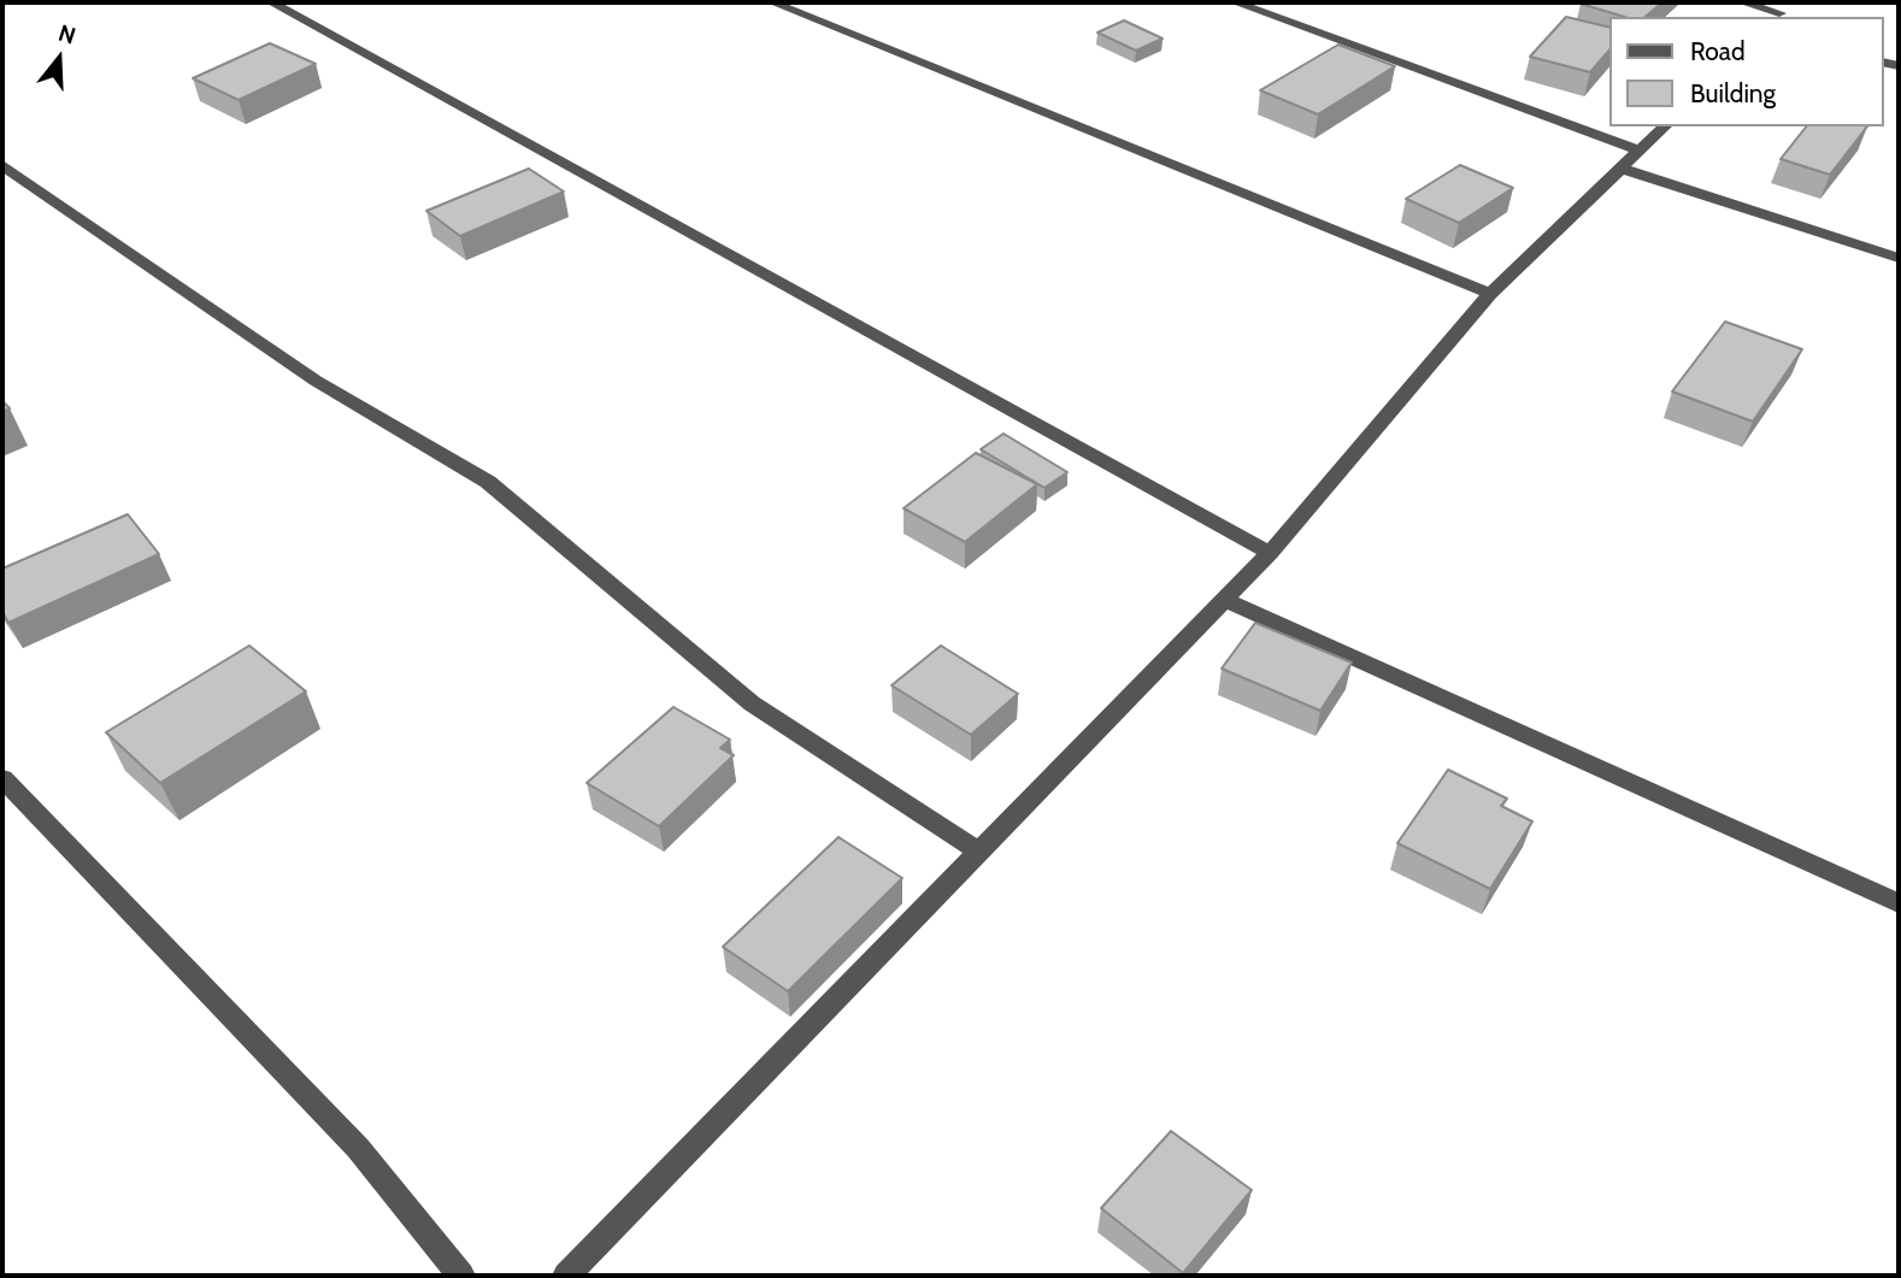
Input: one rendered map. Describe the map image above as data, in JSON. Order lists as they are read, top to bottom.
{
  "legend": ["Road", "Building"],
  "north": "top"
}
